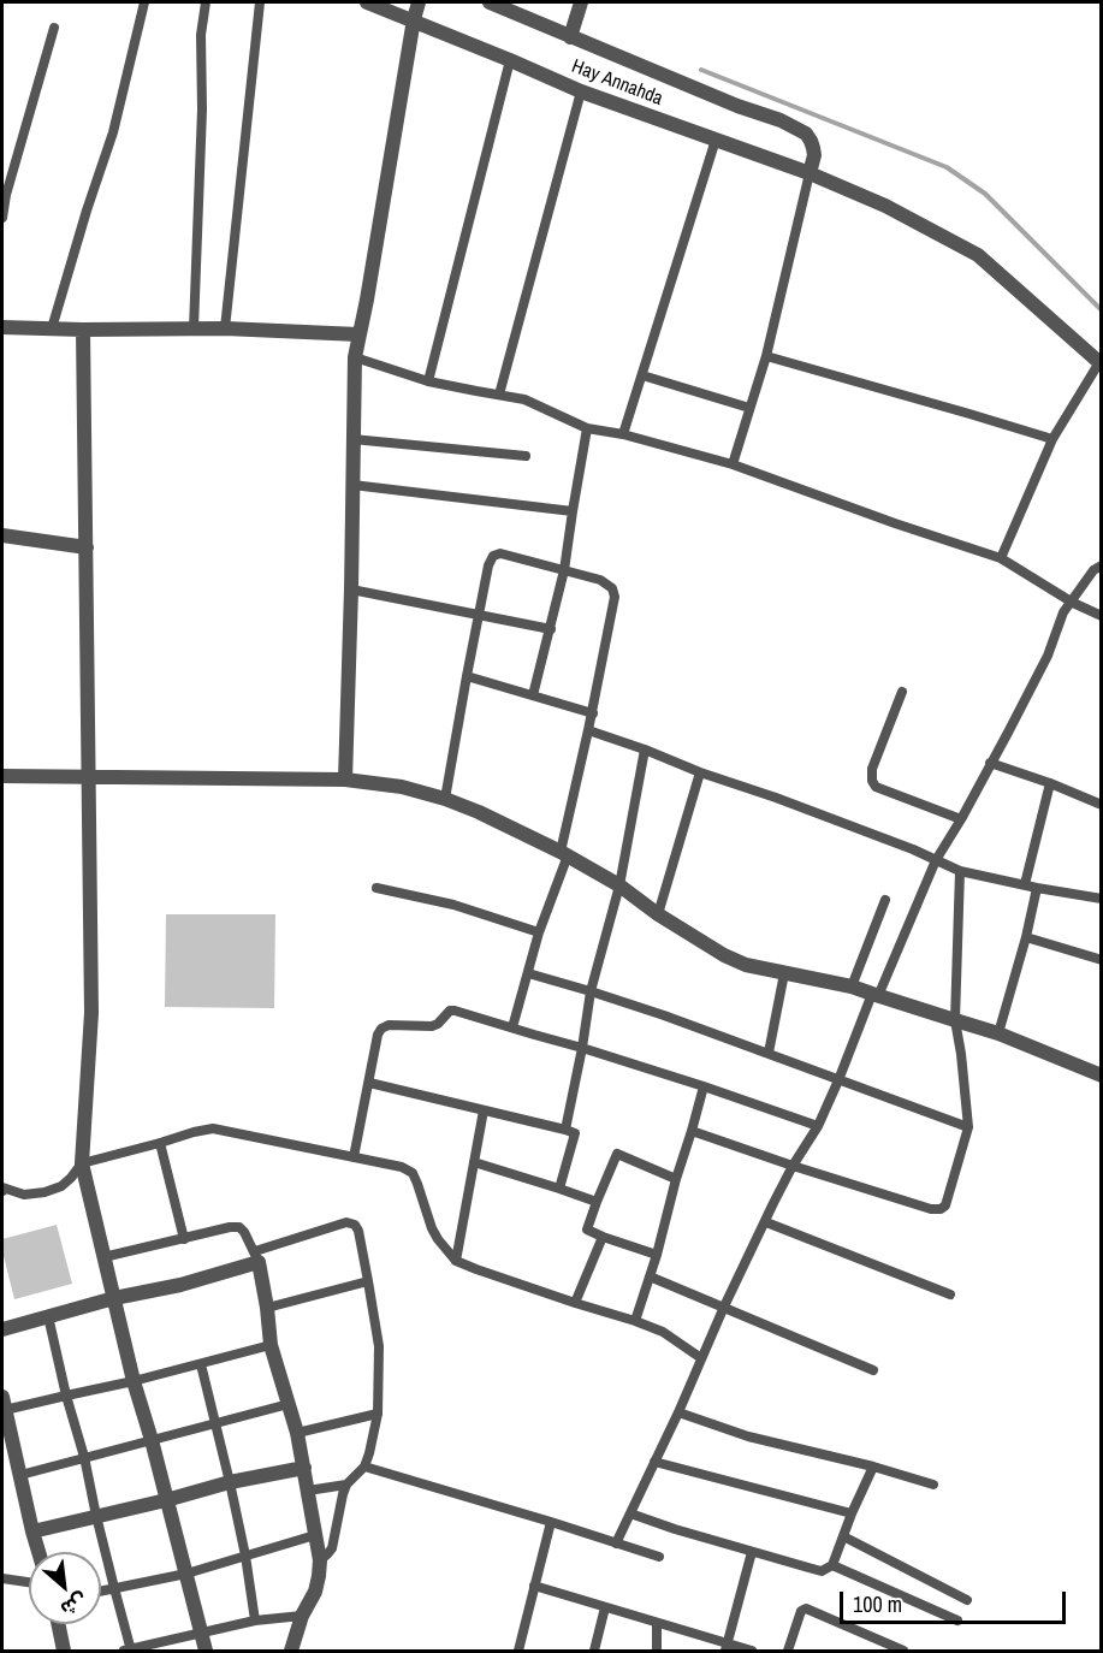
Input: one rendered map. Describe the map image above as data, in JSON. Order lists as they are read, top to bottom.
{
  "streets": {
    "street": ["Hay Annahda"]
  },
  "scale_bar": "100 m",
  "north": "bottom right"
}
